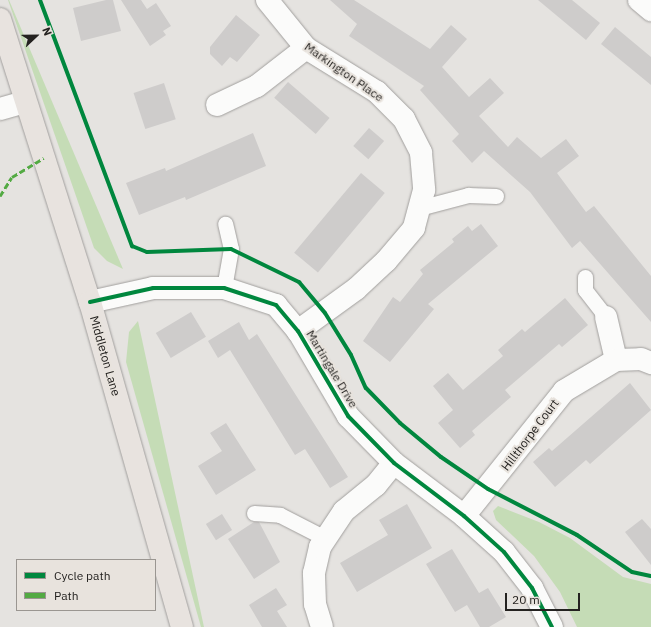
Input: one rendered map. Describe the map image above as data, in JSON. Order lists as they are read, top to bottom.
{
  "streets": {
    "main road": ["Middleton Lane"],
    "street": ["Markington Place", "Martingale Drive", "Hillthorpe Court"]
  },
  "crossings": [
    ["Markington Place", "Martingale Drive"],
    ["Middleton Lane", "Martingale Drive"],
    ["Martingale Drive", "Hillthorpe Court"]
  ],
  "legend": ["Cycle path", "Path"],
  "scale_bar": "20 m",
  "north": "right"
}
